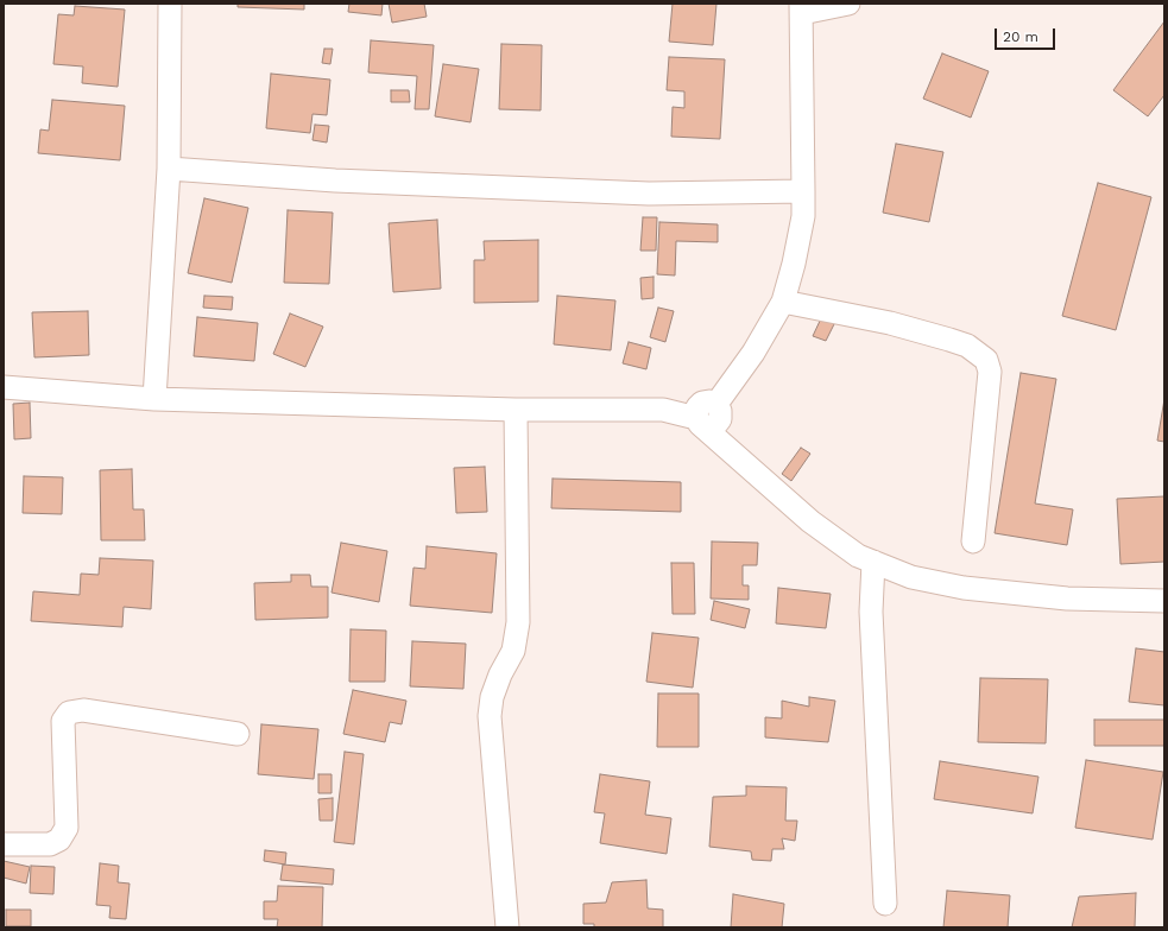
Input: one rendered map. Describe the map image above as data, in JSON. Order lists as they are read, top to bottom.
{
  "scale_bar": "20 m"
}
